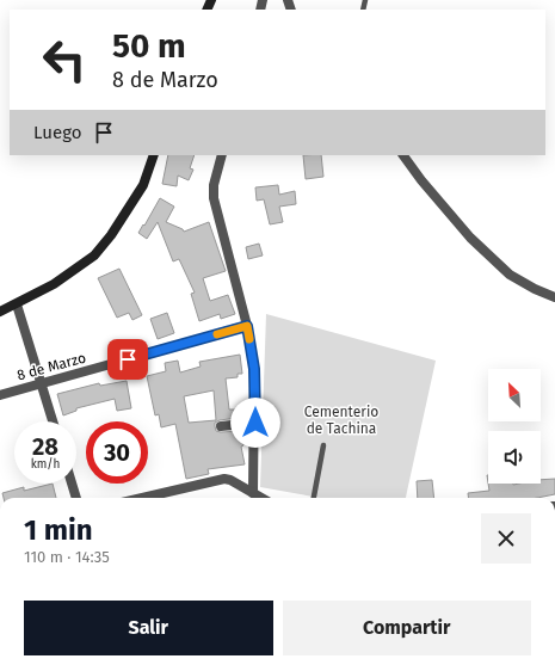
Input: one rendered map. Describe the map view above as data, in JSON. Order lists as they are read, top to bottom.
{
  "streets": {
    "street": ["8 de Marzo"]
  },
  "parks": ["Cementerio de Tachina"],
  "north": "top left",
  "page": {
    "turn": ["50 m", "8 de Marzo"],
    "then": "Luego",
    "speed": "28 km/h",
    "limit": "30",
    "heading": ["1 min", "110 m · 14:35"],
    "buttons": ["Salir", "Compartir"]
  }
}
